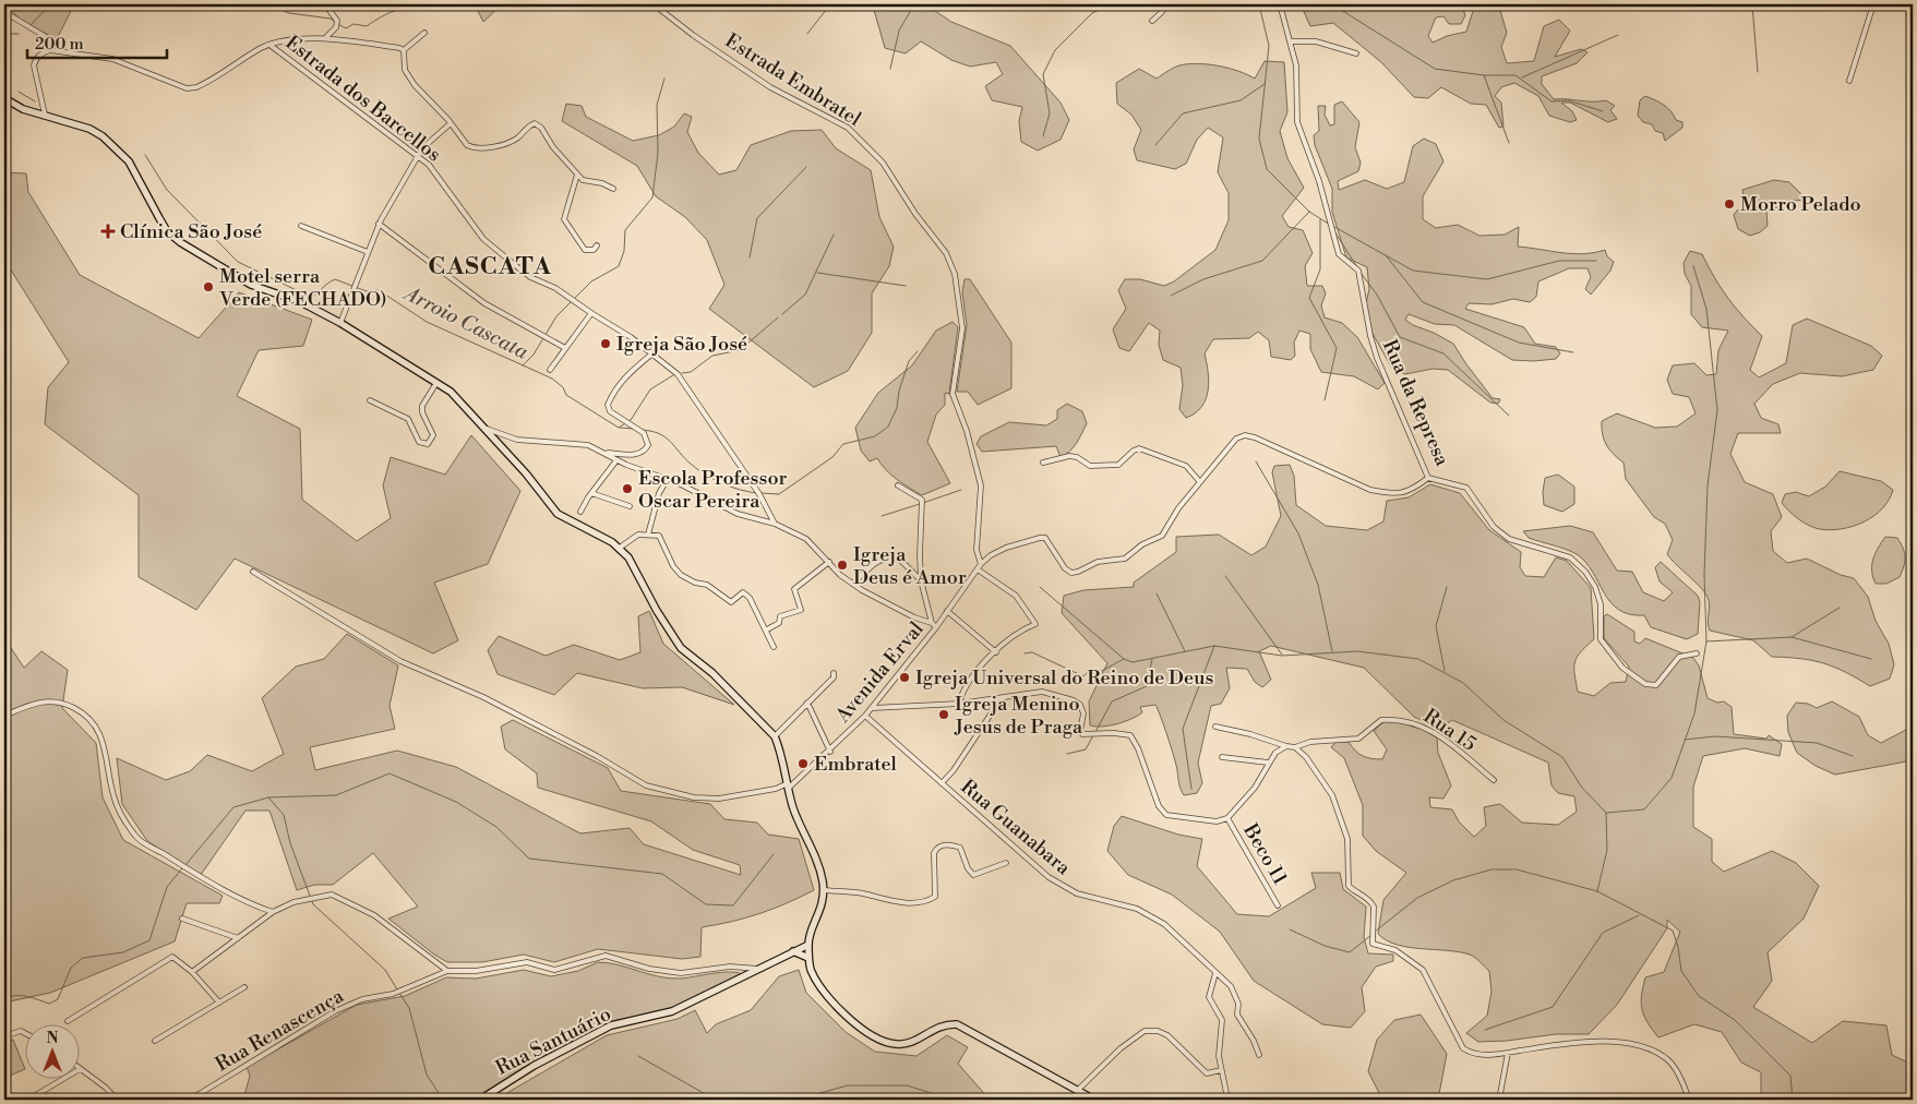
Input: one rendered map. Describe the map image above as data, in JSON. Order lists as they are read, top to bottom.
{
  "streets": {
    "main road": ["Rua Santuário"],
    "street": [
      "Estrada Embratel",
      "Estrada dos Barcellos",
      "Rua da Represa",
      "Avenida Erval",
      "Rua 15",
      "Rua Guanabara",
      "Beco 11",
      "Rua Renascença"
    ]
  },
  "crossings": [
    ["Estrada Embratel", "Avenida Erval"],
    ["Avenida Erval", "Rua Guanabara"]
  ],
  "districts": ["CASCATA"],
  "water": ["Arroio Cascata"],
  "places": {
    "other": [
      "Morro Pelado",
      "Motel serra Verde (FECHADO)",
      "Igreja São José",
      "Escola Professor Oscar Pereira",
      "Igreja Deus é Amor",
      "Igreja Universal do Reino de Deus",
      "Igreja Menino Jesus de Praga",
      "Embratel"
    ],
    "health": ["Clínica São José"]
  },
  "scale_bar": "200 m",
  "north": "top"
}
